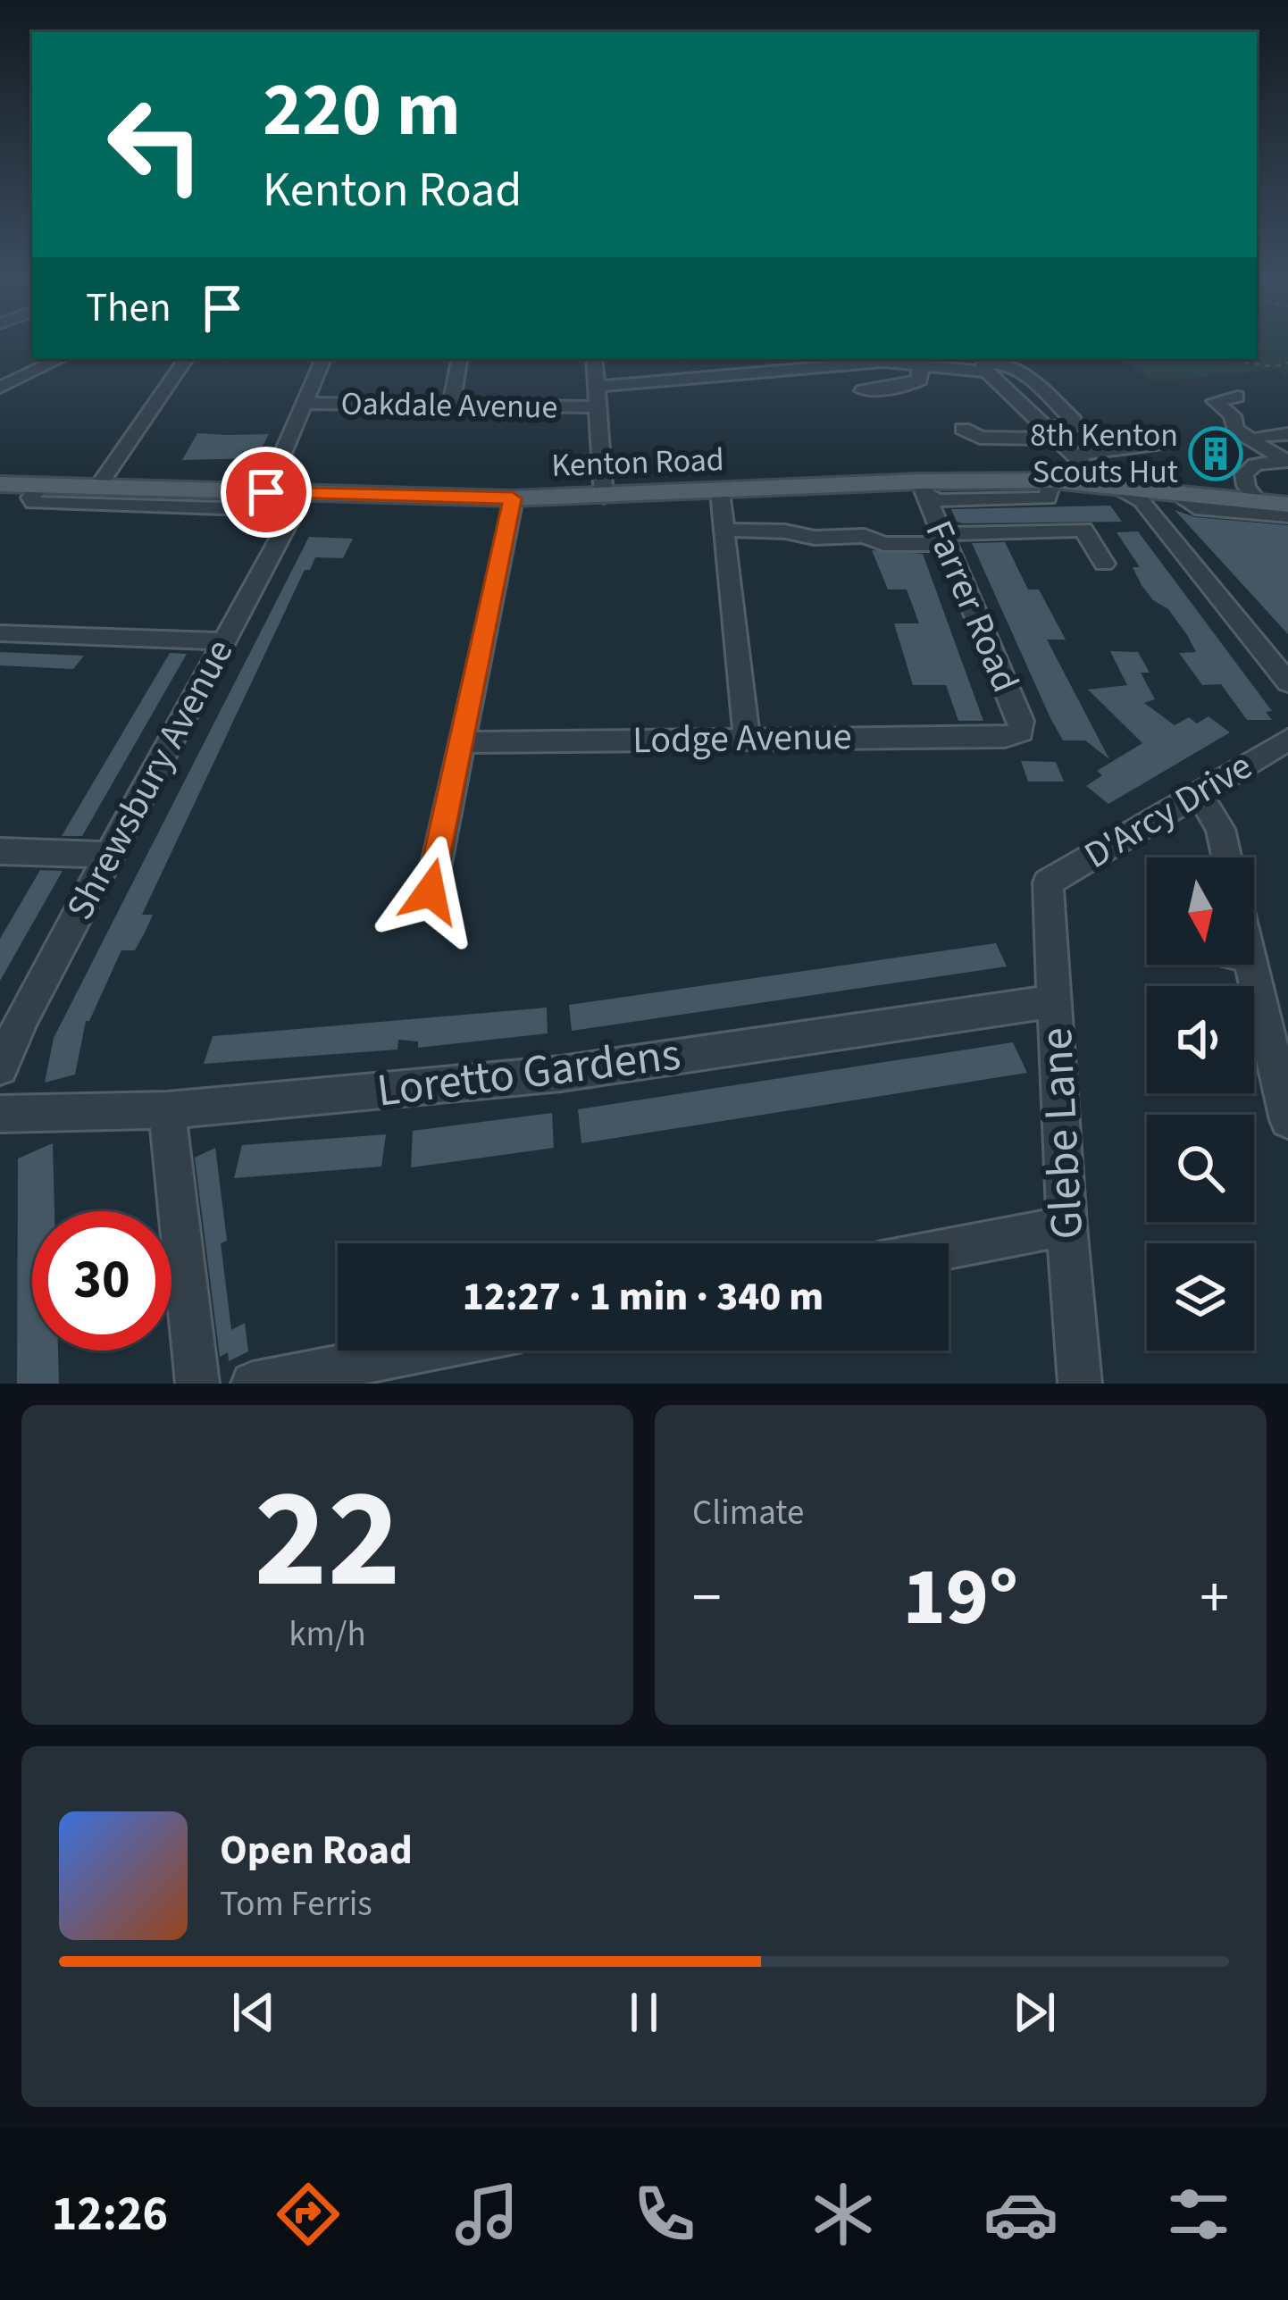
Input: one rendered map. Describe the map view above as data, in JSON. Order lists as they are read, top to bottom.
{
  "streets": {
    "main road": ["Kenton Road"],
    "street": [
      "Oakdale Avenue",
      "Farrer Road",
      "Lodge Avenue",
      "Shrewsbury Avenue",
      "D'Arcy Drive",
      "Loretto Gardens",
      "Glebe Lane"
    ]
  },
  "crossings": [
    ["Kenton Road", "Farrer Road"],
    ["Kenton Road", "Shrewsbury Avenue"],
    ["Farrer Road", "Lodge Avenue"],
    ["D'Arcy Drive", "Glebe Lane"],
    ["Loretto Gardens", "Glebe Lane"]
  ],
  "places": {
    "building": ["8th Kenton Scouts Hut"]
  },
  "north": "bottom",
  "page": {
    "turn": ["220 m", "Kenton Road"],
    "then": "Then",
    "limit": "30",
    "trip": "12:27 · 1 min · 340 m",
    "tile": [
      ["22", "km/h"],
      "Climate"
    ],
    "heat": ["−", "19°", "+"],
    "song": ["Open Road", "Tom Ferris"],
    "tabs": "12:26"
  }
}
